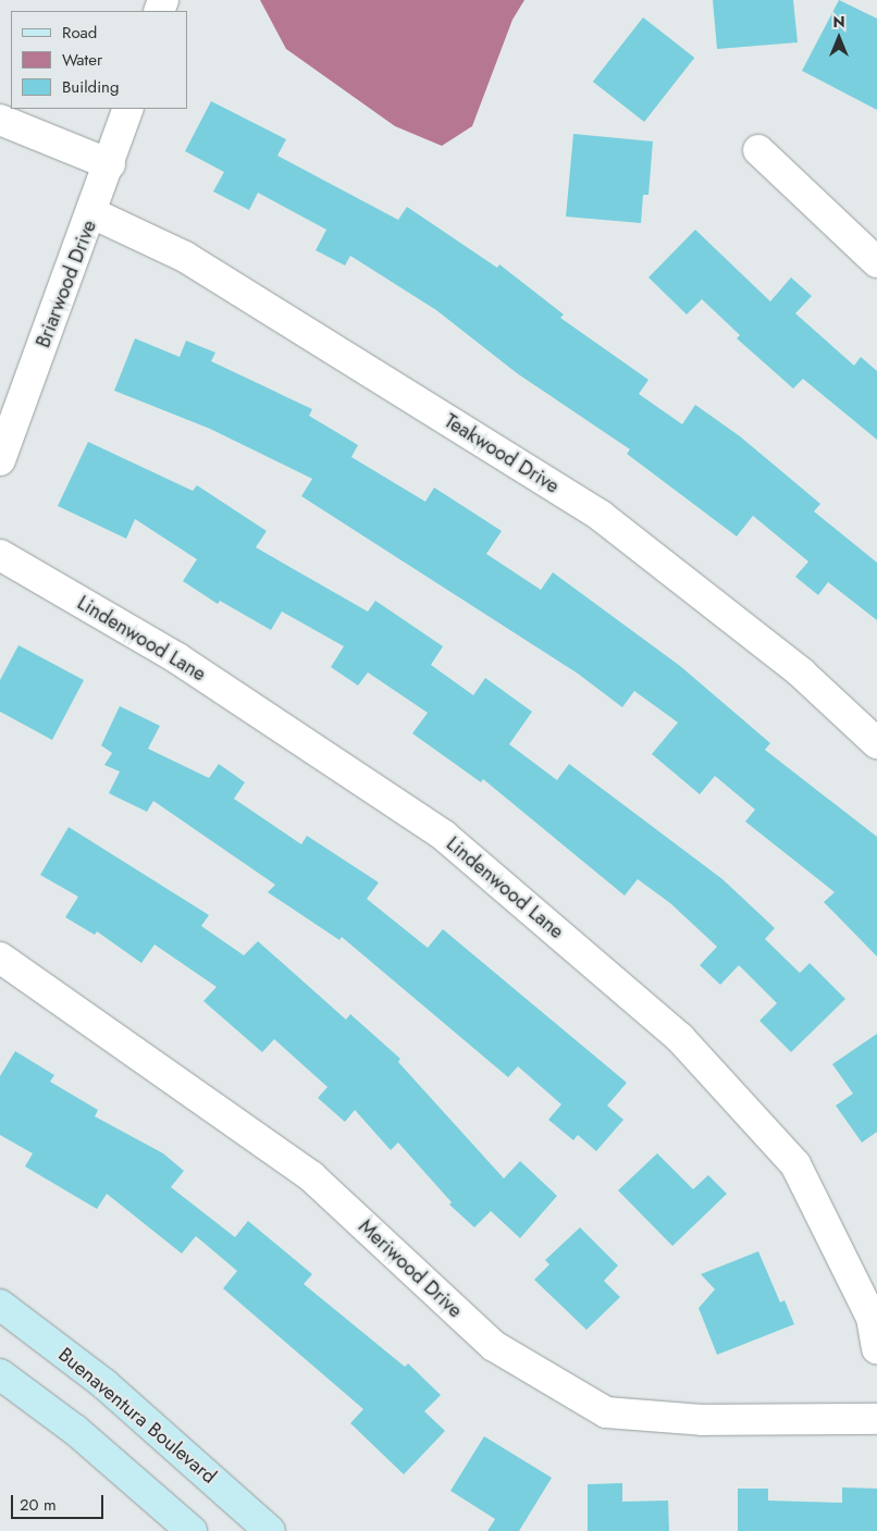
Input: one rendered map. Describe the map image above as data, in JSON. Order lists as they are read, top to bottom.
{
  "streets": {
    "main road": ["Buenaventura Boulevard"],
    "street": [
      "Briarwood Drive",
      "Teakwood Drive",
      "Lindenwood Lane",
      "Meriwood Drive"
    ]
  },
  "crossings": [
    ["Briarwood Drive", "Teakwood Drive"]
  ],
  "legend": ["Road", "Water", "Building"],
  "scale_bar": "20 m",
  "north": "top"
}
